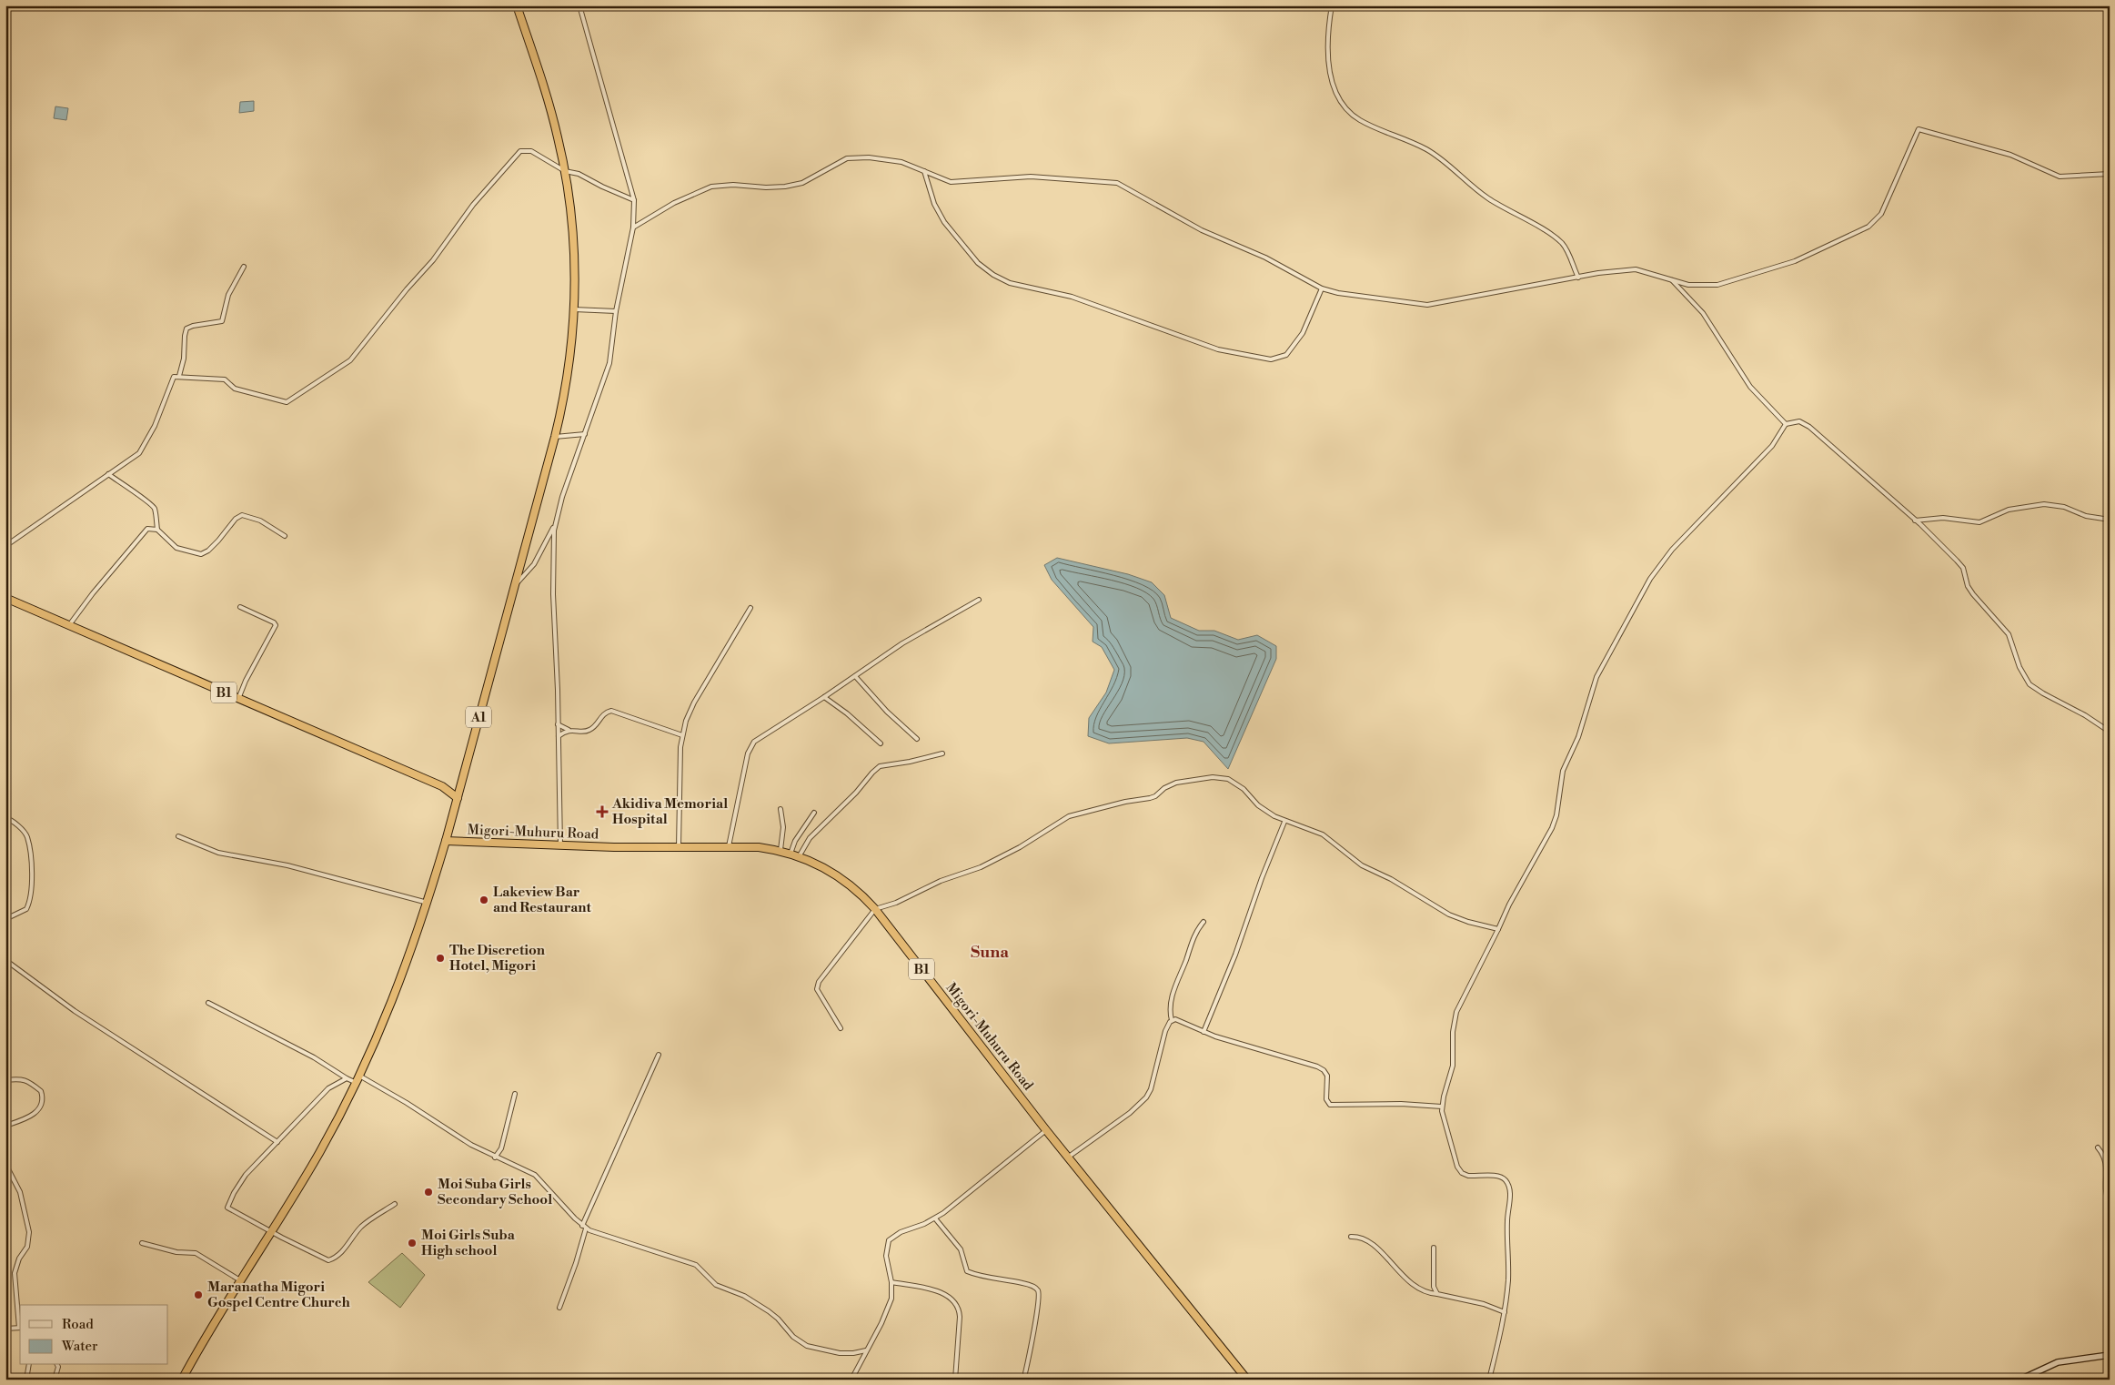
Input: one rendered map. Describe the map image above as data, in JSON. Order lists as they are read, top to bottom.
{
  "streets": {
    "highway": ["B1", "A1", "Migori-Muhuru Road"]
  },
  "crossings": [
    ["B1", "A1"],
    ["A1", "Migori-Muhuru Road"]
  ],
  "districts": ["Suna"],
  "places": {
    "health": ["Akidiva Memorial Hospital"],
    "other": [
      "Lakeview Bar and Restaurant",
      "The Discretion Hotel, Migori",
      "Moi Suba Girls Secondary School",
      "Moi Girls Suba High school",
      "Maranatha Migori Gospel Centre Church"
    ]
  },
  "legend": ["Road", "Water"]
}
